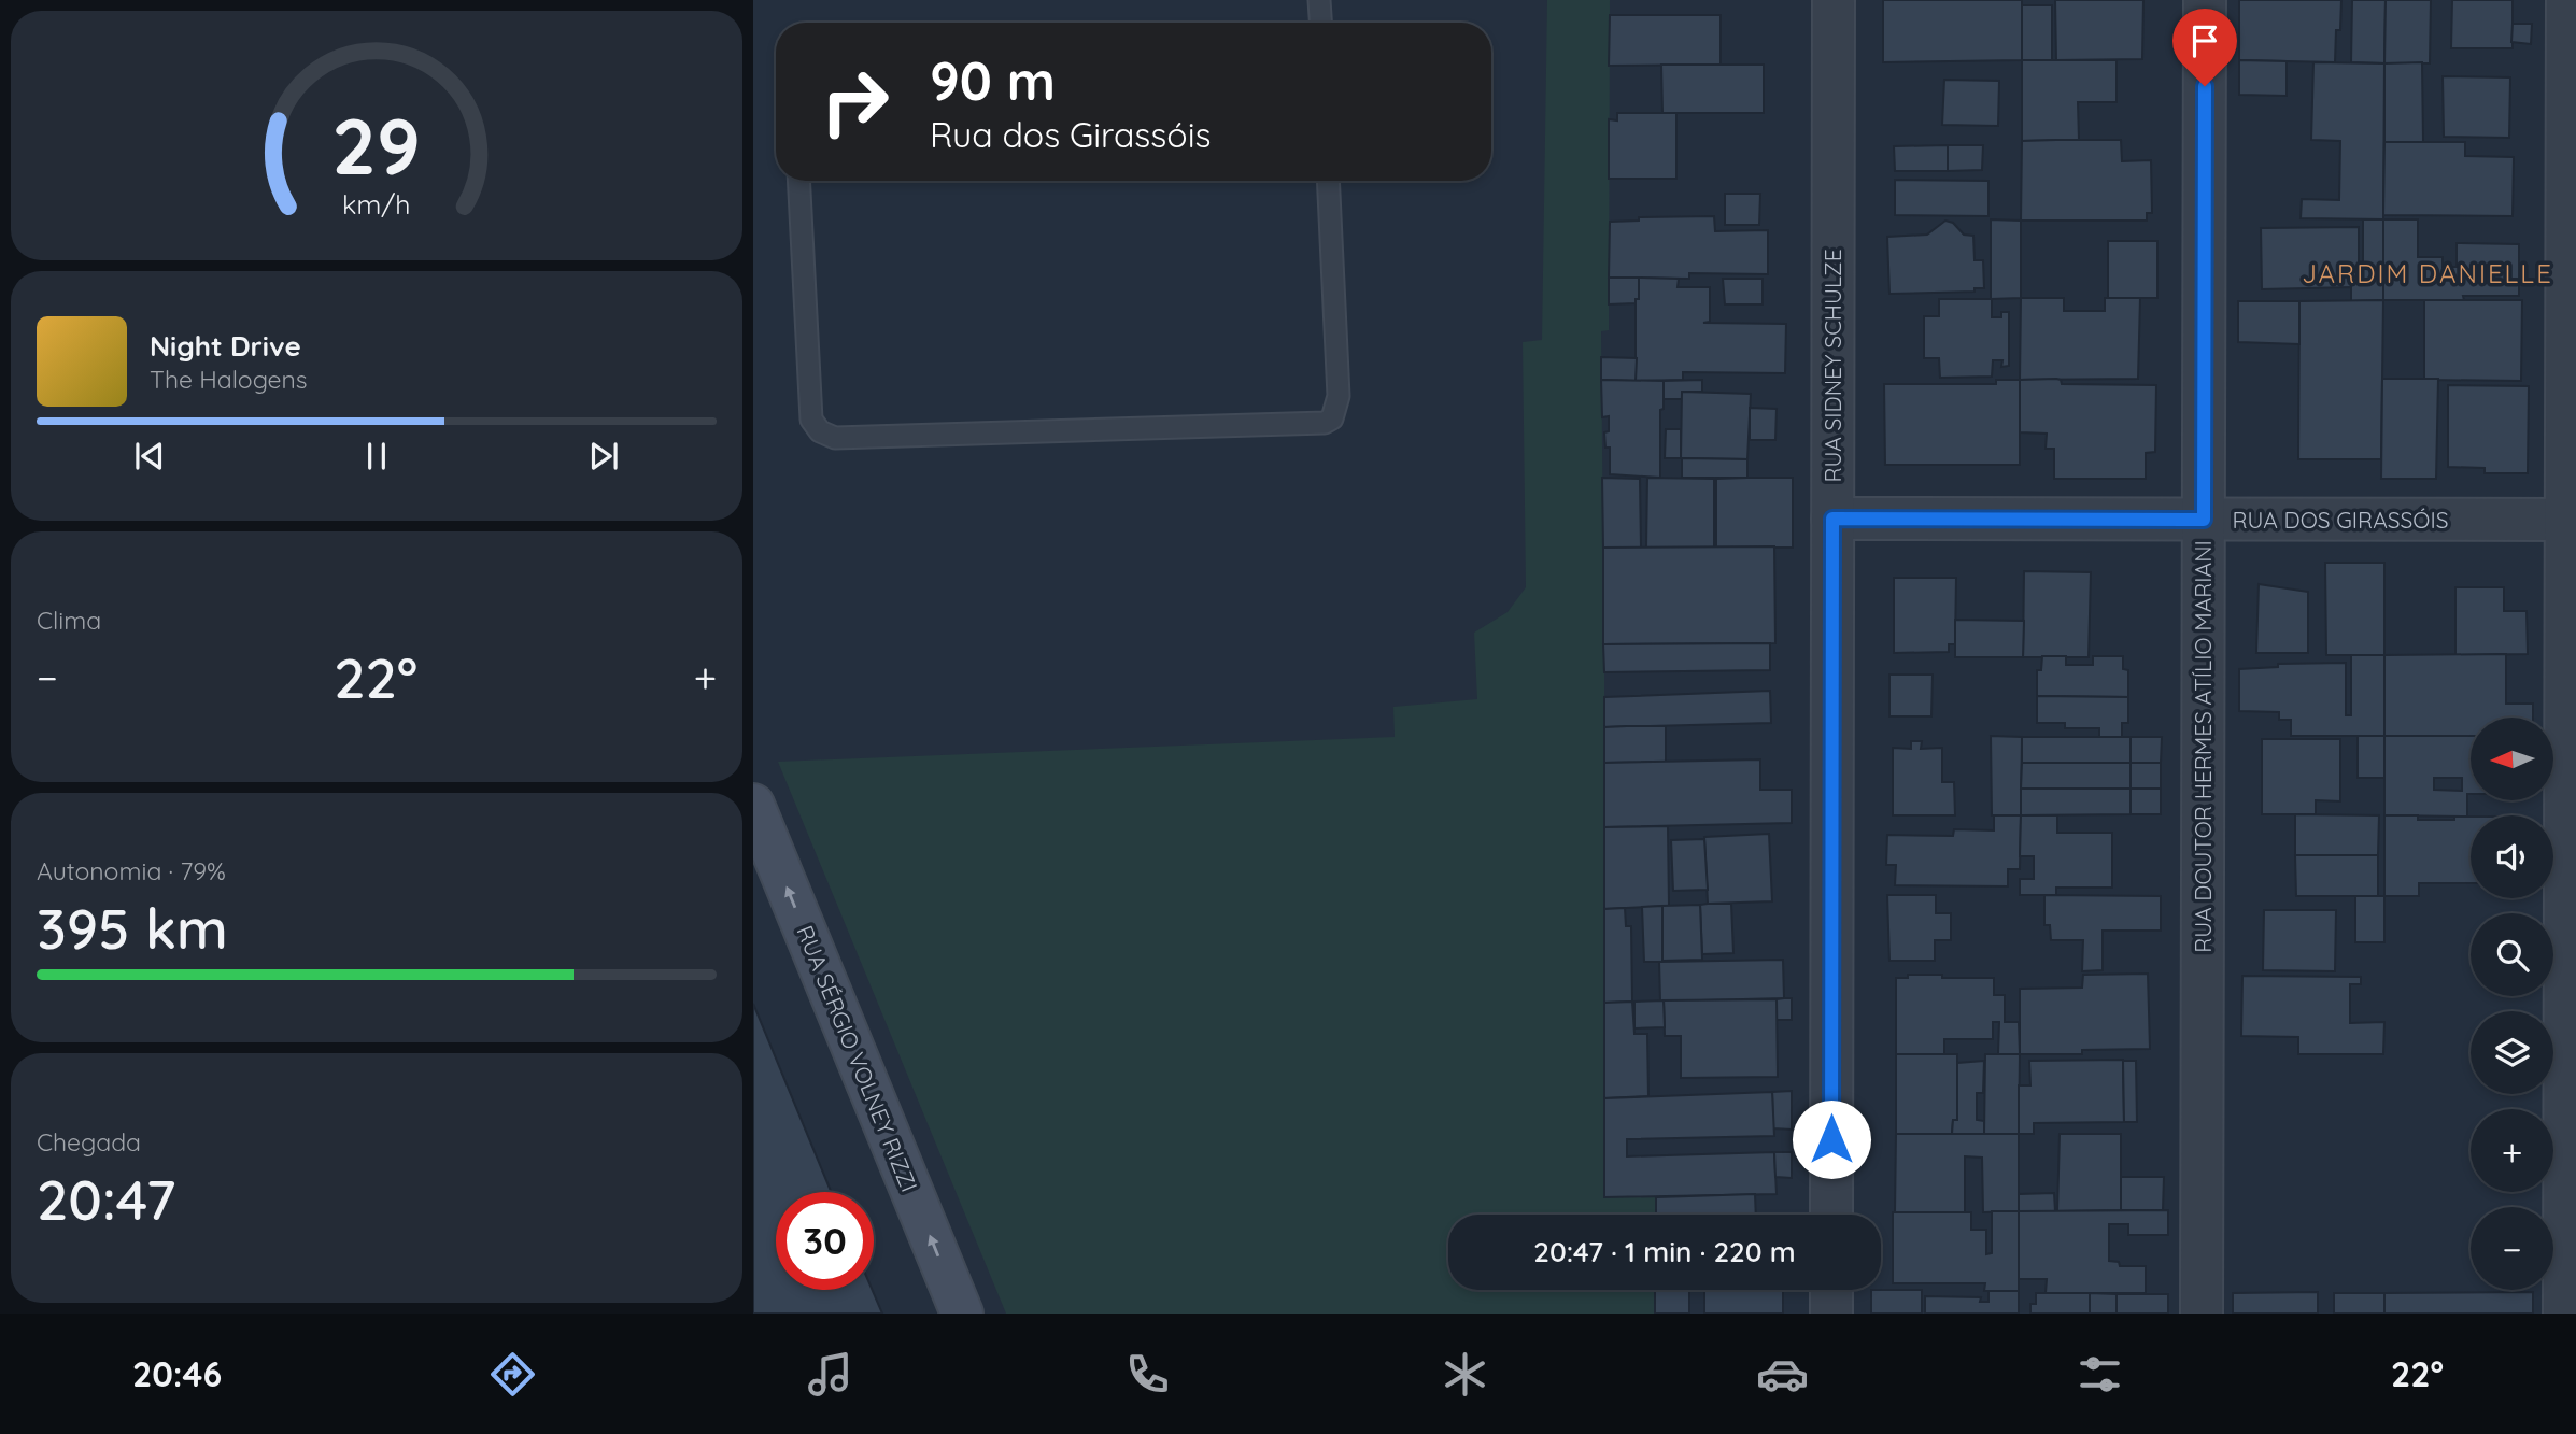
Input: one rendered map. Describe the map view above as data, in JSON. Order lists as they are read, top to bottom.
{
  "streets": {
    "main road": ["RUA SÉRGIO VOLNEY RIZZI"],
    "street": ["RUA SIDNEY SCHULZE", "RUA DOS GIRASSÓIS", "RUA DOUTOR HERMES ATÍLIO MARIANI"]
  },
  "crossings": [
    ["RUA SIDNEY SCHULZE", "RUA DOS GIRASSÓIS"],
    ["RUA DOS GIRASSÓIS", "RUA DOUTOR HERMES ATÍLIO MARIANI"]
  ],
  "one_way": ["RUA SÉRGIO VOLNEY RIZZI"],
  "districts": ["JARDIM DANIELLE"],
  "north": "left",
  "page": {
    "turn": ["90 m", "Rua dos Girassóis"],
    "song": ["Night Drive", "The Halogens"],
    "tile": [
      "Clima",
      ["Autonomia · 79%", "395 km"],
      ["Chegada", "20:47"]
    ],
    "heat": ["−", "22°", "+"],
    "map_buttons": ["+", "−"],
    "limit": "30",
    "trip": "20:47 · 1 min · 220 m",
    "tabs": ["20:46", "22°"],
    "gauge": ["29", "km/h"]
  }
}
